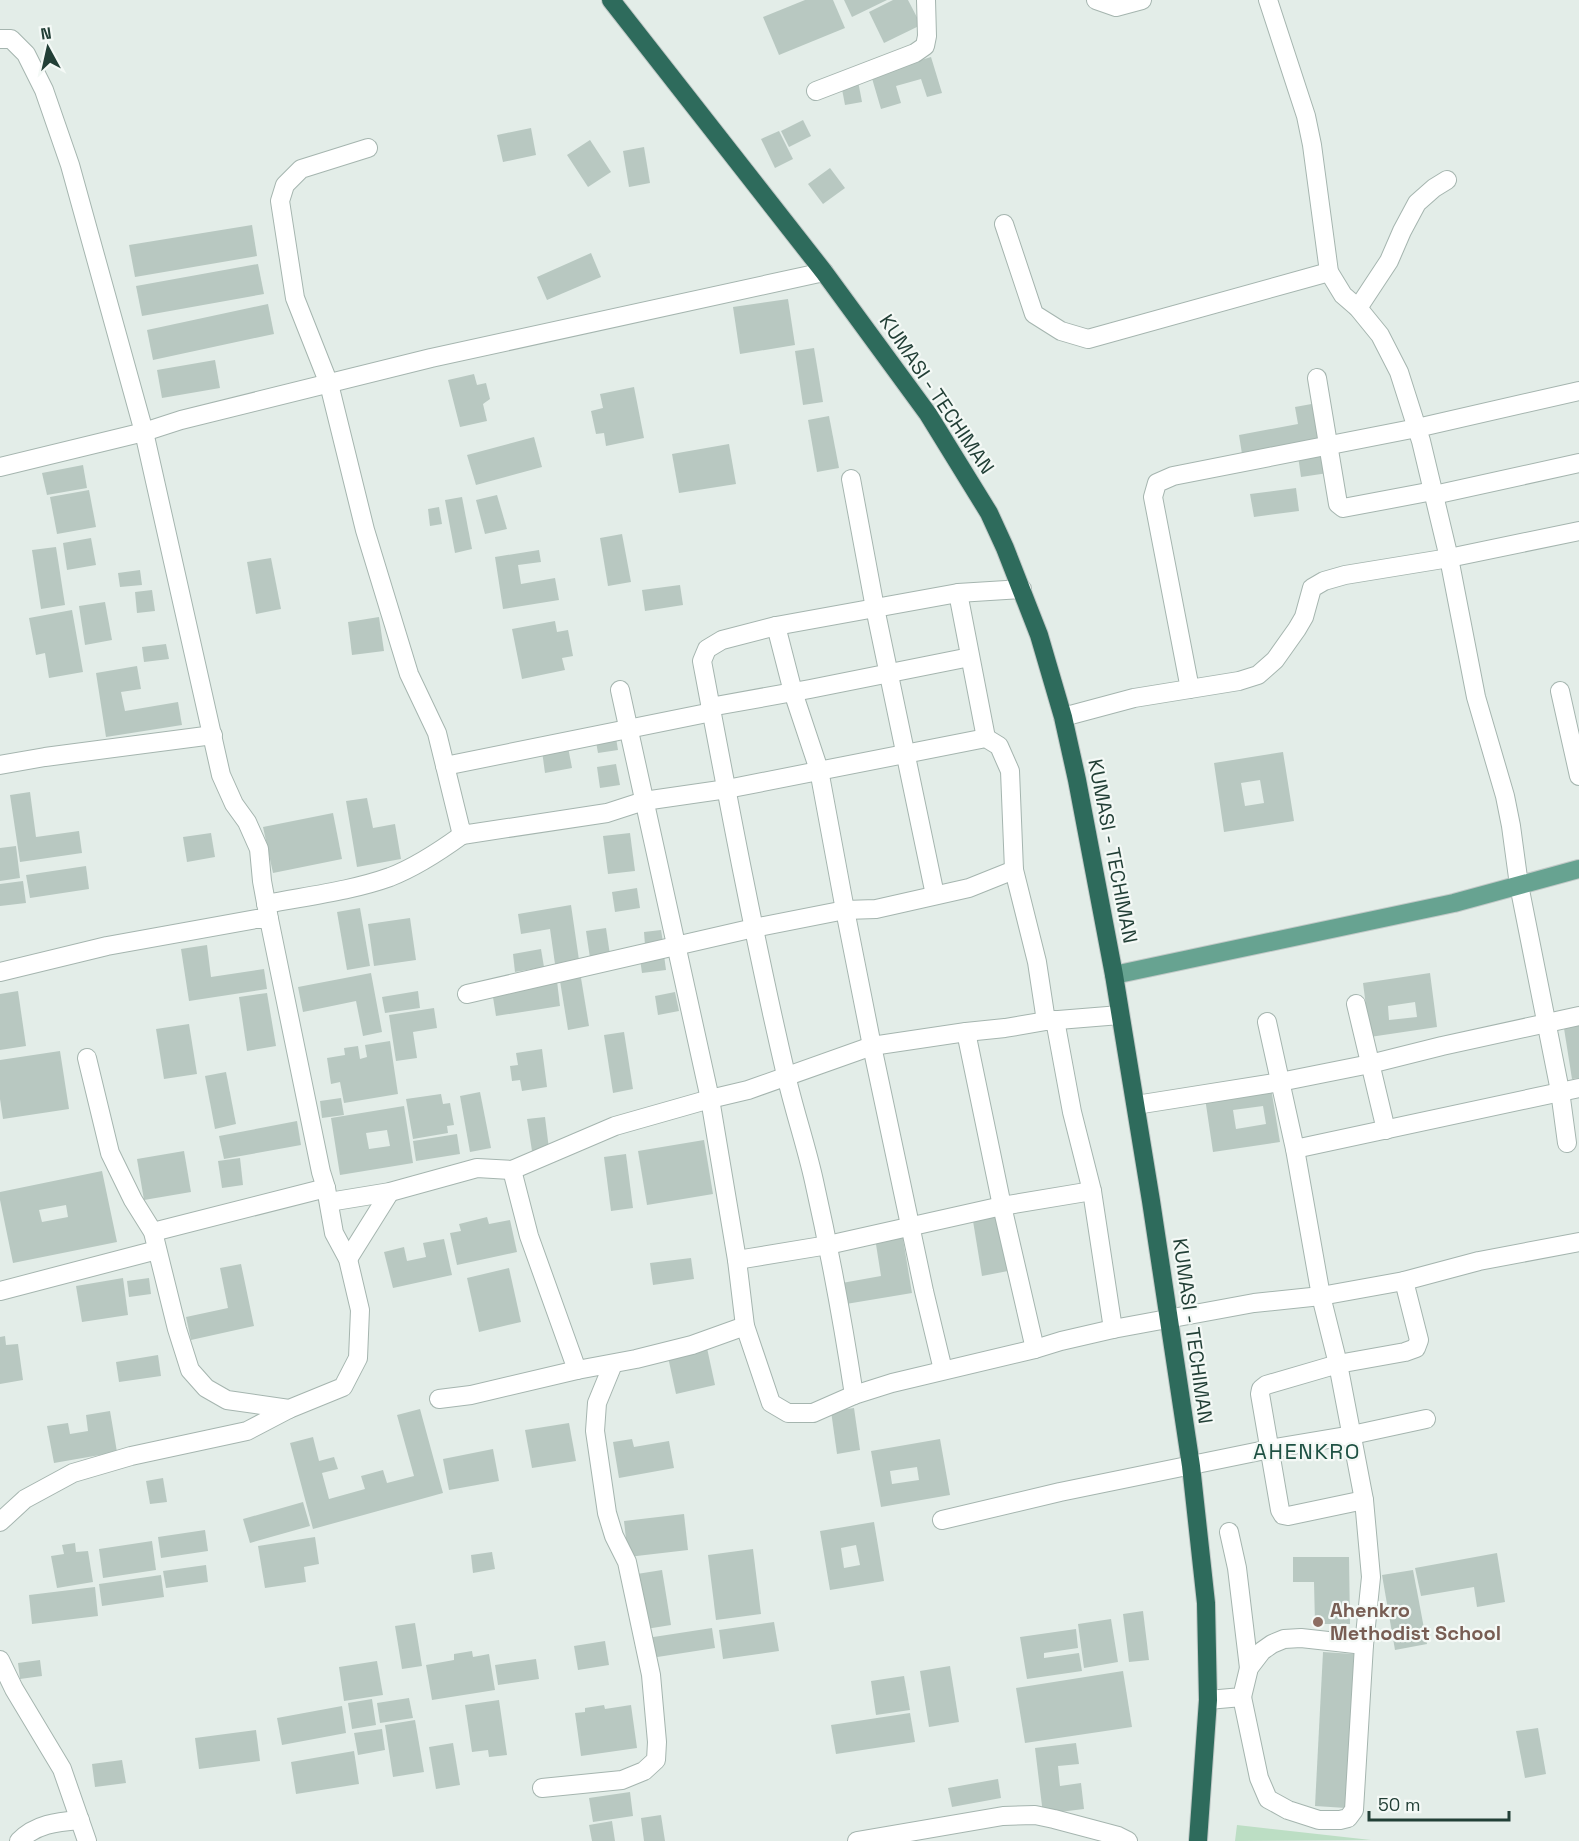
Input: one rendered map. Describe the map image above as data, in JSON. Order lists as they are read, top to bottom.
{
  "streets": {
    "highway": ["KUMASI - TECHIMAN"]
  },
  "districts": ["AHENKRO"],
  "places": ["Ahenkro Methodist School"],
  "scale_bar": "50 m",
  "north": "top"
}
